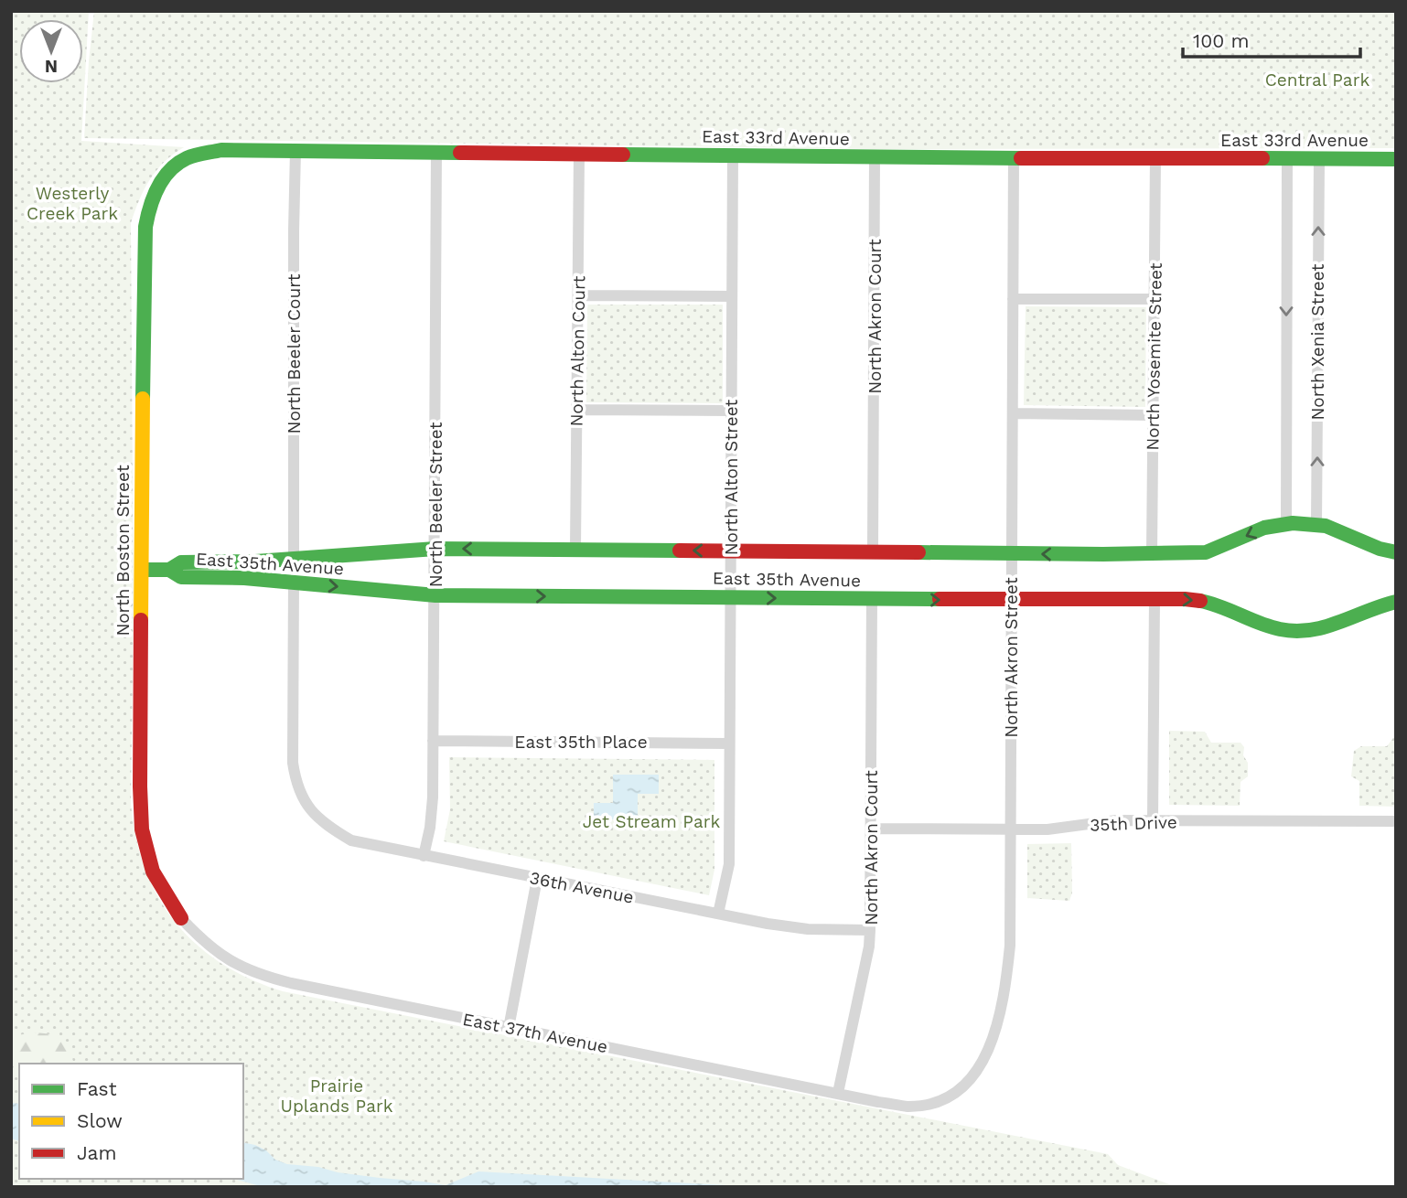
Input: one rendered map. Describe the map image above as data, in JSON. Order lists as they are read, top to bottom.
{
  "streets": {
    "street": [
      "East 33rd Avenue",
      "North Akron Court",
      "North Xenia Street",
      "North Alton Court",
      "North Beeler Court",
      "North Yosemite Street",
      "North Alton Street",
      "North Beeler Street",
      "North Boston Street",
      "East 35th Avenue",
      "North Akron Street",
      "East 35th Place",
      "35th Drive",
      "36th Avenue",
      "East 37th Avenue"
    ]
  },
  "crossings": [
    ["East 33rd Avenue", "North Akron Court"],
    ["East 33rd Avenue", "North Xenia Street"],
    ["East 33rd Avenue", "North Alton Court"],
    ["East 33rd Avenue", "North Beeler Court"],
    ["East 33rd Avenue", "North Yosemite Street"],
    ["East 33rd Avenue", "North Alton Street"],
    ["East 33rd Avenue", "North Beeler Street"],
    ["East 33rd Avenue", "North Boston Street"],
    ["East 33rd Avenue", "North Akron Street"],
    ["North Akron Court", "East 35th Avenue"],
    ["North Akron Court", "35th Drive"],
    ["North Akron Court", "36th Avenue"],
    ["North Akron Court", "East 37th Avenue"],
    ["North Xenia Street", "East 35th Avenue"],
    ["North Alton Court", "East 35th Avenue"],
    ["North Beeler Court", "East 35th Avenue"],
    ["North Yosemite Street", "East 35th Avenue"],
    ["North Alton Street", "East 35th Avenue"],
    ["North Alton Street", "East 35th Place"],
    ["North Alton Street", "36th Avenue"],
    ["North Beeler Street", "East 35th Avenue"],
    ["North Beeler Street", "East 35th Place"],
    ["North Beeler Street", "36th Avenue"],
    ["North Boston Street", "East 35th Avenue"],
    ["North Boston Street", "East 37th Avenue"],
    ["East 35th Avenue", "North Akron Street"],
    ["East 35th Avenue", "36th Avenue"],
    ["North Akron Street", "35th Drive"],
    ["North Akron Street", "East 37th Avenue"]
  ],
  "parks": [
    "Central Park",
    "Westerly Creek Park",
    "Jet Stream Park",
    "Prairie Uplands Park"
  ],
  "legend": ["Fast", "Slow", "Jam"],
  "scale_bar": "100 m",
  "north": "bottom"
}
